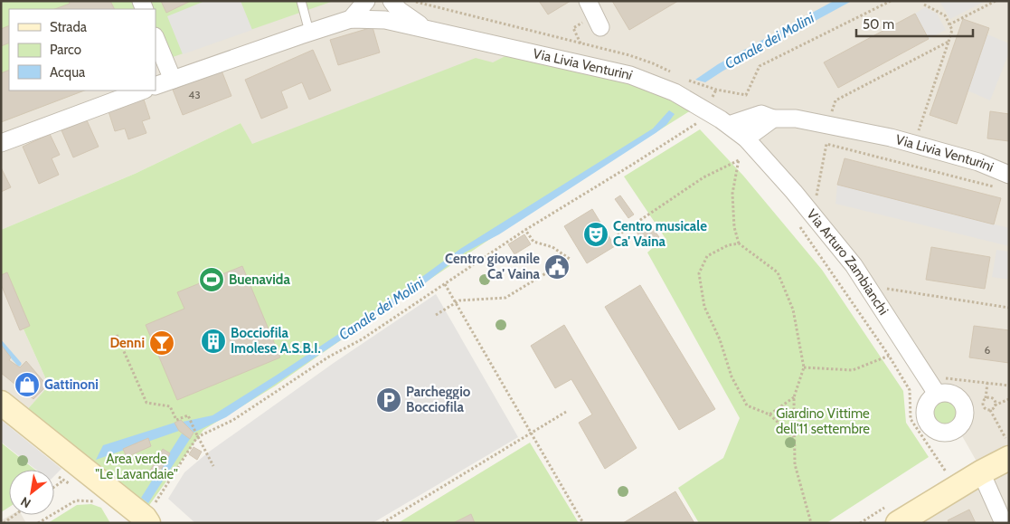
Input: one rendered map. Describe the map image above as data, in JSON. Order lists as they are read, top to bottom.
{
  "streets": {
    "street": ["Via Livia Venturini", "Via Arturo Zambianchi"]
  },
  "crossings": [
    ["Via Livia Venturini", "Via Arturo Zambianchi"]
  ],
  "water": ["Canale dei Molini"],
  "parks": ["Giardino Vittime dell'11 settembre", "Area verde \"Le Lavandaie\""],
  "places": {
    "theatre": ["Centro musicale Ca' Vaina"],
    "public building": ["Centro giovanile Ca' Vaina"],
    "sports": ["Buenavida"],
    "building": ["Bocciofila Imolese A.S.B.I."],
    "bar": ["Denni"],
    "shop": ["Gattinoni"],
    "parking": ["Parcheggio Bocciofila"]
  },
  "house_numbers": ["43", "6"],
  "legend": ["Strada", "Parco", "Acqua"],
  "scale_bar": "50 m",
  "north": "bottom left"
}
